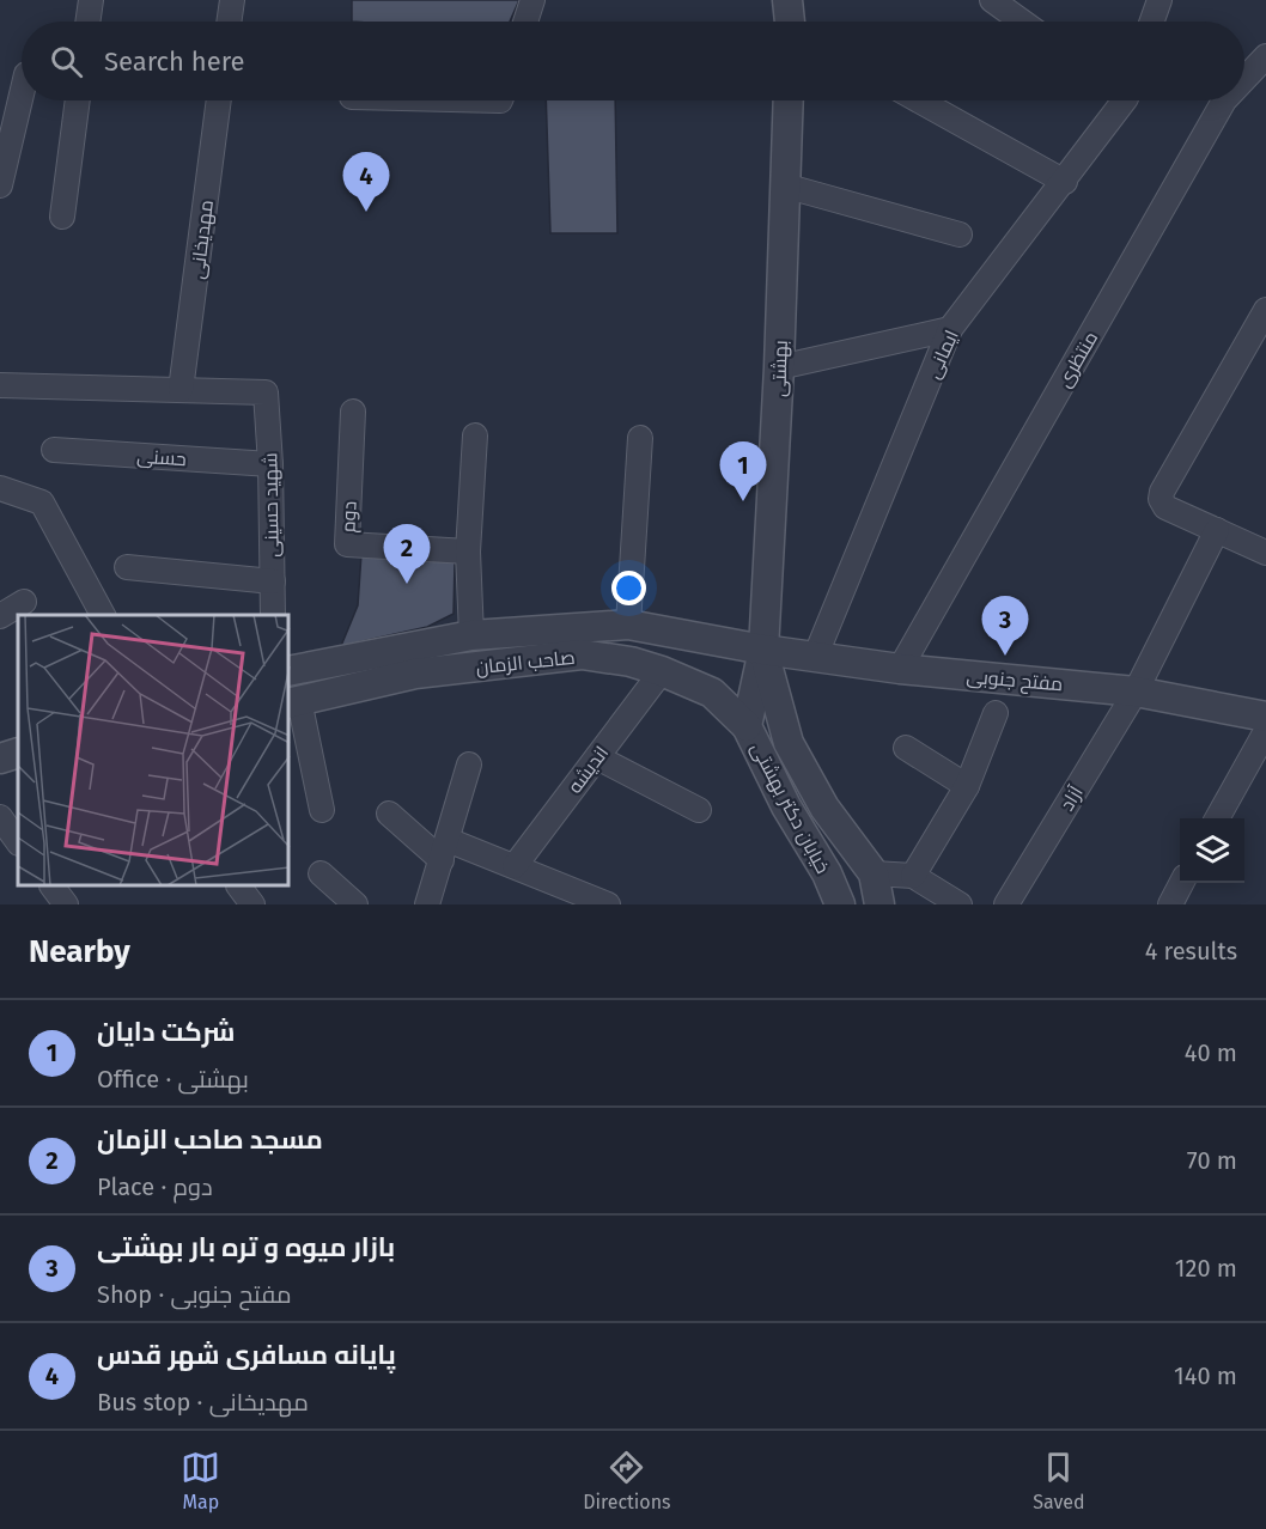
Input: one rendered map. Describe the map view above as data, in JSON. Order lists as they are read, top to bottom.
{
  "streets": {
    "street": [
      "مهدیخانی",
      "ایمانی",
      "منتظری",
      "بهشتی",
      "حسنی",
      "شهید حسینی",
      "دوم",
      "صاحب الزمان",
      "مفتح جنوبی",
      "اندیشه",
      "آزاد",
      "خیابان دکتر بهشتی"
    ]
  },
  "crossings": [
    ["مهدیخانی", "شهید حسینی"],
    ["ایمانی", "مفتح جنوبی"],
    ["منتظری", "مفتح جنوبی"],
    ["بهشتی", "صاحب الزمان"],
    ["بهشتی", "مفتح جنوبی"],
    ["بهشتی", "خیابان دکتر بهشتی"],
    ["حسنی", "شهید حسینی"],
    ["صاحب الزمان", "مفتح جنوبی"],
    ["صاحب الزمان", "اندیشه"],
    ["صاحب الزمان", "خیابان دکتر بهشتی"],
    ["مفتح جنوبی", "آزاد"],
    ["مفتح جنوبی", "خیابان دکتر بهشتی"]
  ],
  "page": {
    "search": "Search here",
    "pins": [
      "4",
      "1",
      "2",
      "3"
    ],
    "heading": ["Nearby", "4 results"],
    "list": [
      {
        "mark": "1",
        "name": "شرکت دایان",
        "note": "Office · بهشتی",
        "value": "40 m"
      },
      {
        "mark": "2",
        "name": "مسجد صاحب الزمان",
        "note": "Place · دوم",
        "value": "70 m"
      },
      {
        "mark": "3",
        "name": "بازار میوه و تره بار بهشتی",
        "note": "Shop · مفتح جنوبی",
        "value": "120 m"
      },
      {
        "mark": "4",
        "name": "پایانه مسافری شهر قدس",
        "note": "Bus stop · مهدیخانی",
        "value": "140 m"
      }
    ],
    "nav": ["Map", "Directions", "Saved"]
  }
}
